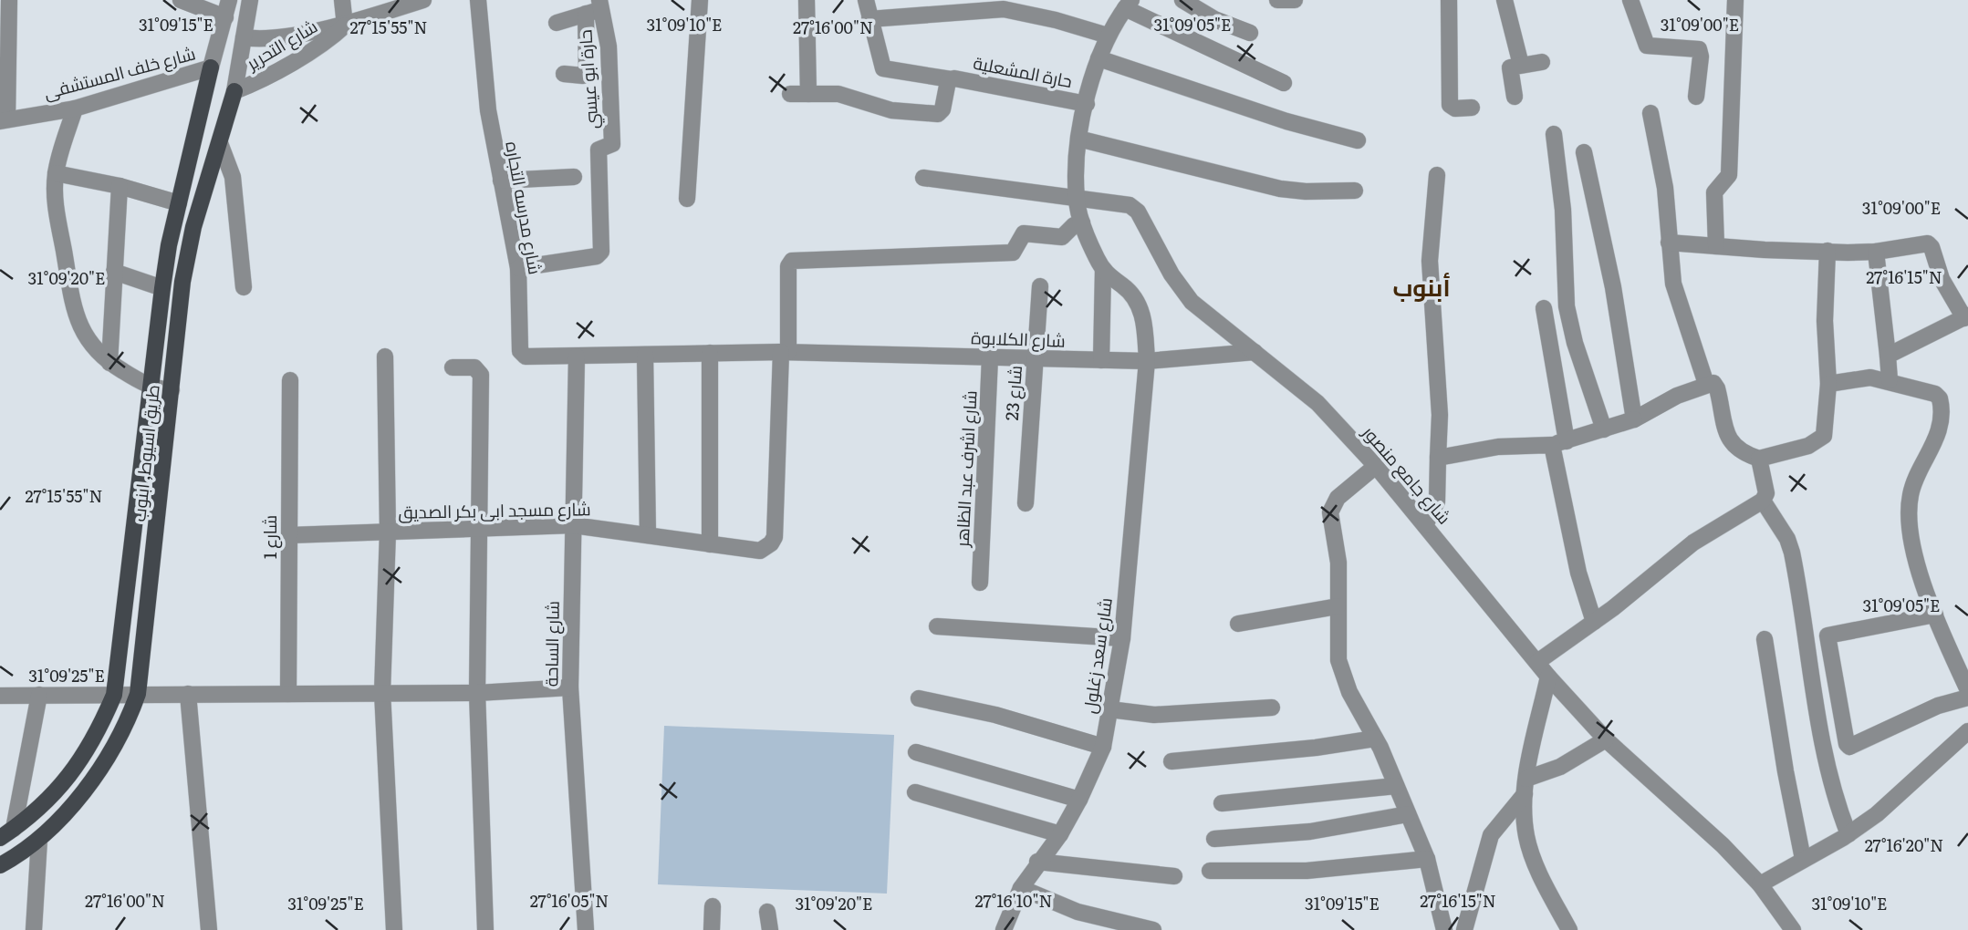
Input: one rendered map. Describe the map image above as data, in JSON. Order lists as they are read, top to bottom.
{
  "streets": {
    "main road": ["طريق اسيوط, ابنوب"],
    "street": [
      "شارع التحرير",
      "حارة المشعلية",
      "شارع خلف المستشفى",
      "حارة ابو عيسي",
      "شارع مدرسه التجاره",
      "شارع الكلابوة",
      "شارع 23",
      "شارع اشرف عبد الظاهر",
      "شارع جامع منصور",
      "شارع مسجد ابى بكر الصديق",
      "شارع 1",
      "شارع الساحة",
      "شارع سعد زغلول"
    ]
  },
  "crossings": [
    ["شارع التحرير", "طريق اسيوط, ابنوب"],
    ["شارع خلف المستشفى", "طريق اسيوط, ابنوب"],
    ["حارة ابو عيسي", "شارع مدرسه التجاره"],
    ["شارع مدرسه التجاره", "شارع الكلابوة"],
    ["شارع مدرسه التجاره", "شارع مسجد ابى بكر الصديق"],
    ["شارع مدرسه التجاره", "شارع الساحة"],
    ["شارع الكلابوة", "شارع 23"],
    ["شارع الكلابوة", "شارع اشرف عبد الظاهر"],
    ["شارع الكلابوة", "شارع جامع منصور"],
    ["شارع الكلابوة", "شارع مسجد ابى بكر الصديق"],
    ["شارع الكلابوة", "شارع سعد زغلول"],
    ["شارع مسجد ابى بكر الصديق", "شارع 1"],
    ["شارع مسجد ابى بكر الصديق", "شارع الساحة"]
  ],
  "districts": ["أبنوب"],
  "coordinates": [
    "31°09'00\"E",
    "31°09'15\"E",
    "31°09'10\"E",
    "31°09'05\"E",
    "27°16'00\"N",
    "27°15'55\"N",
    "27°16'15\"N",
    "31°09'20\"E",
    "31°09'25\"E",
    "27°16'20\"N",
    "27°16'05\"N",
    "27°16'10\"N"
  ]
}
